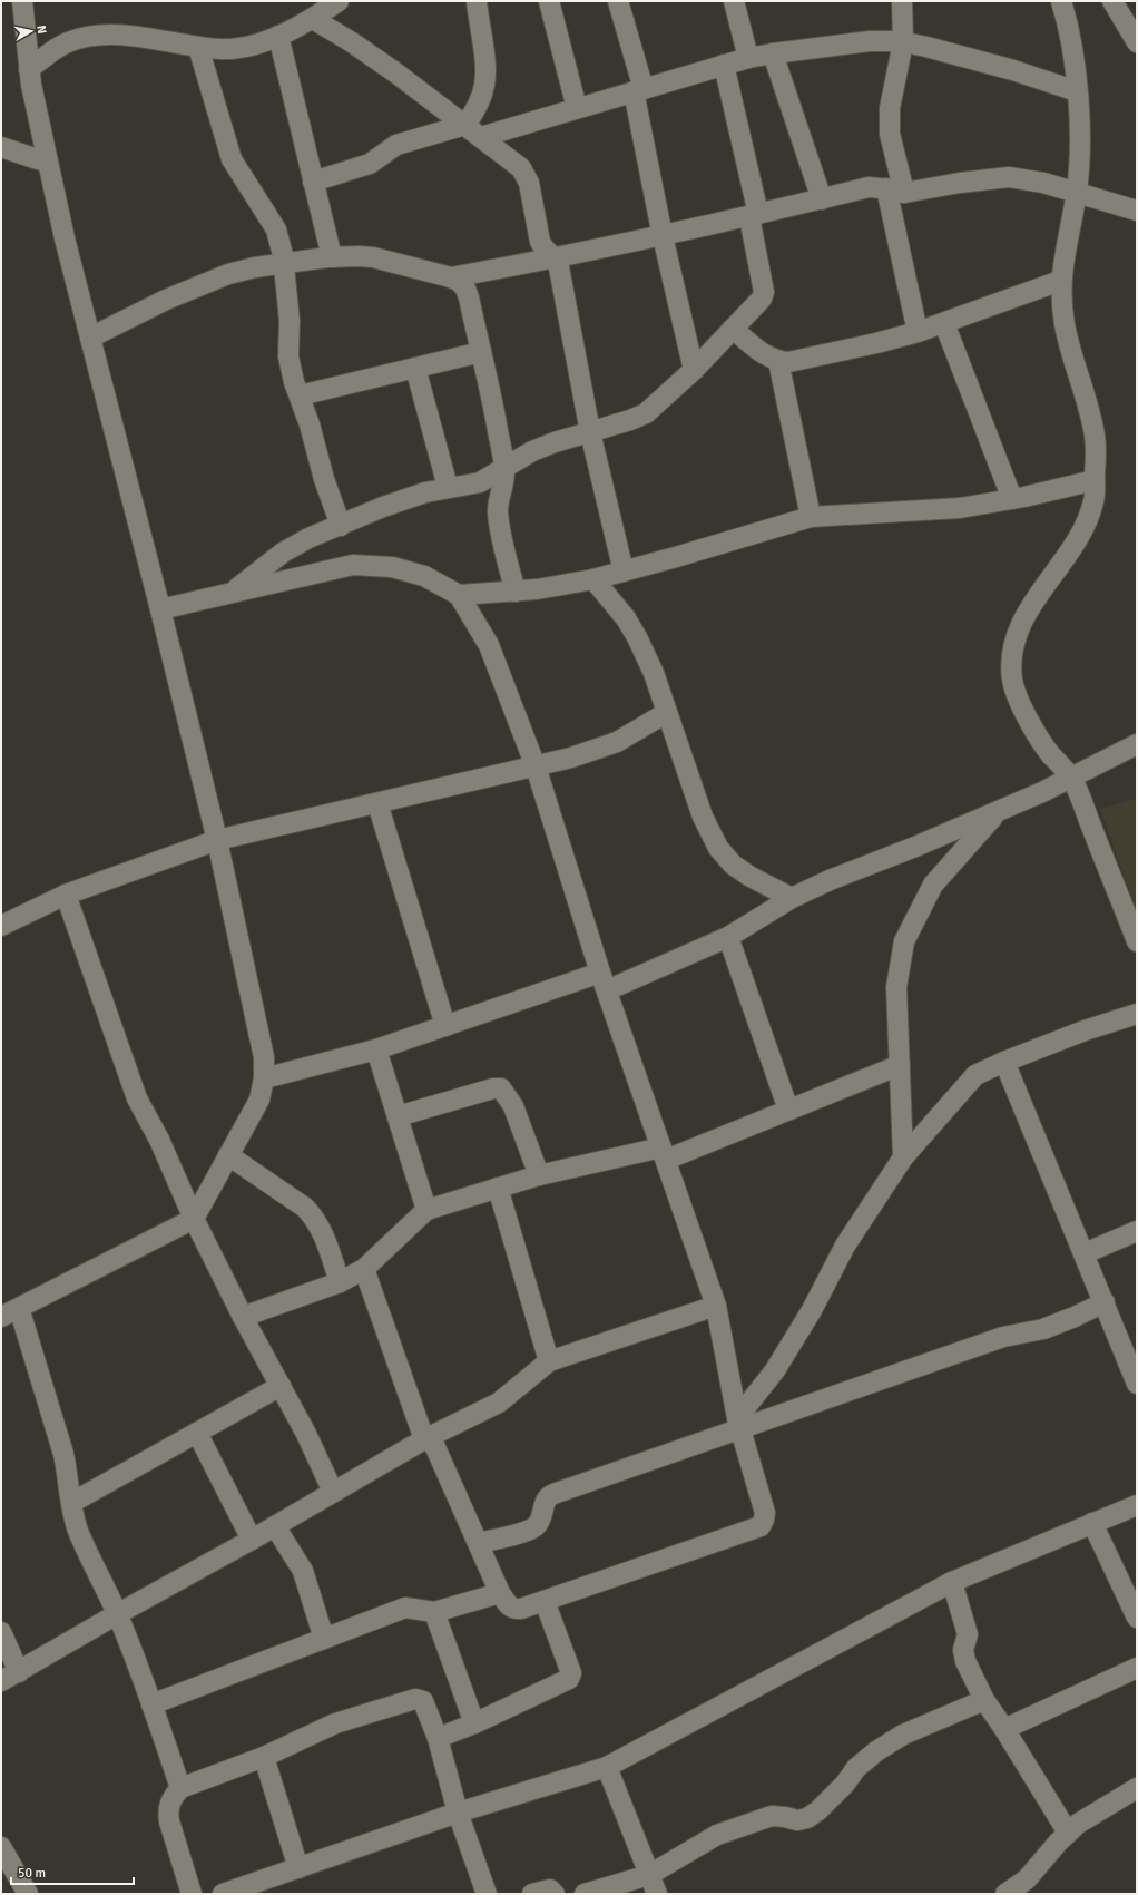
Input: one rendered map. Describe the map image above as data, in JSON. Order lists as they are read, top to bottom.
{
  "scale_bar": "50 m",
  "north": "right"
}
